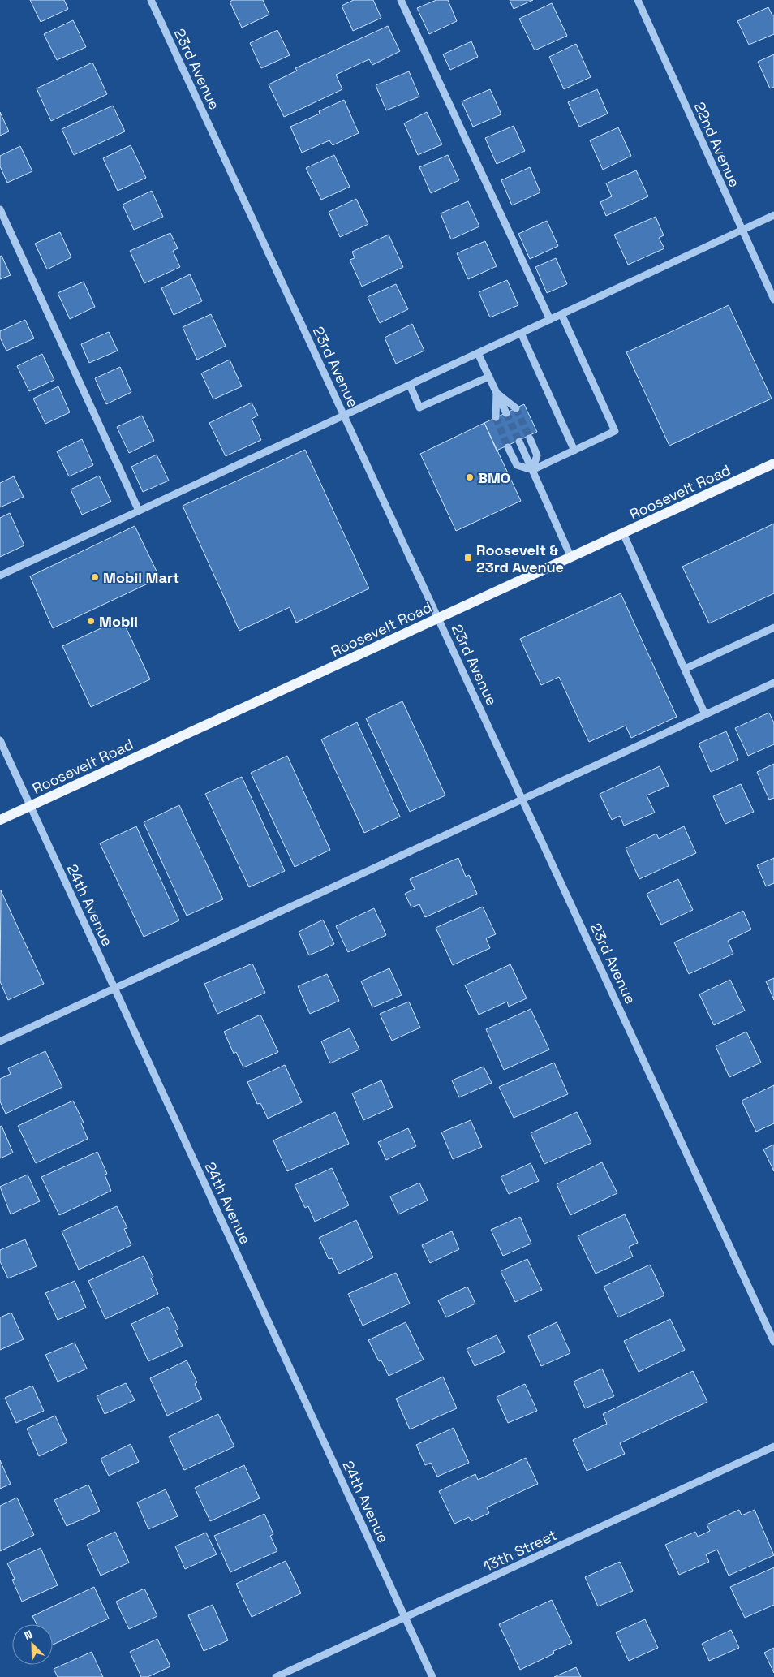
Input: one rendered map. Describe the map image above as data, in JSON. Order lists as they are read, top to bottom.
{
  "streets": {
    "main road": ["Roosevelt Road"],
    "street": [
      "23rd Avenue",
      "22nd Avenue",
      "24th Avenue",
      "13th Street"
    ]
  },
  "crossings": [
    ["23rd Avenue", "Roosevelt Road"],
    ["Roosevelt Road", "24th Avenue"],
    ["24th Avenue", "13th Street"]
  ],
  "places": {
    "other": ["BMO", "Mobil Mart", "Mobil"],
    "transit": ["Roosevelt & 23rd Avenue"]
  },
  "north": "top left"
}
